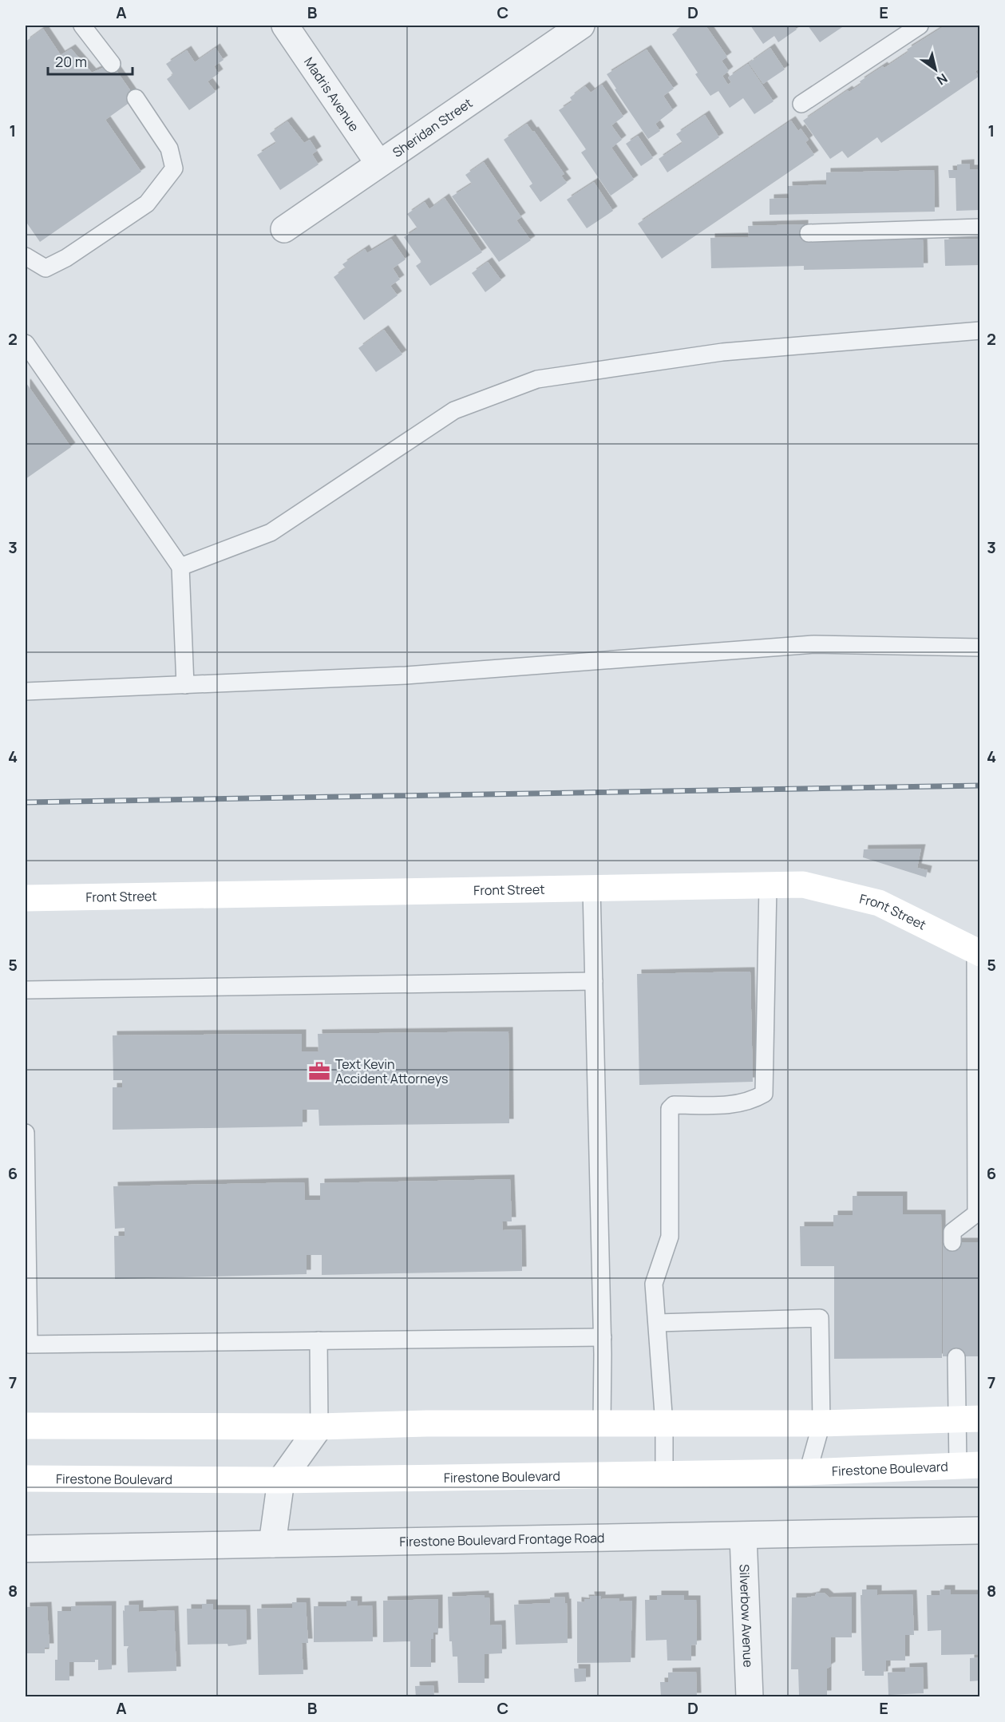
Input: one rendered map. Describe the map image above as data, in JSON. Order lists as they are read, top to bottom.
{
  "streets": {
    "street": [
      "Madris Avenue",
      "Sheridan Street",
      "Front Street",
      "Firestone Boulevard",
      "Firestone Boulevard Frontage Road",
      "Silverbow Avenue"
    ]
  },
  "crossings": [
    ["Madris Avenue", "Sheridan Street"],
    ["Firestone Boulevard Frontage Road", "Silverbow Avenue"]
  ],
  "places": {
    "office": ["Text Kevin Accident Attorneys"]
  },
  "scale_bar": "20 m",
  "north": "bottom right",
  "grid": {
    "columns": [
      "A",
      "B",
      "C",
      "D",
      "E"
    ],
    "rows": [
      "1",
      "2",
      "3",
      "4",
      "5",
      "6",
      "7",
      "8"
    ]
  }
}
